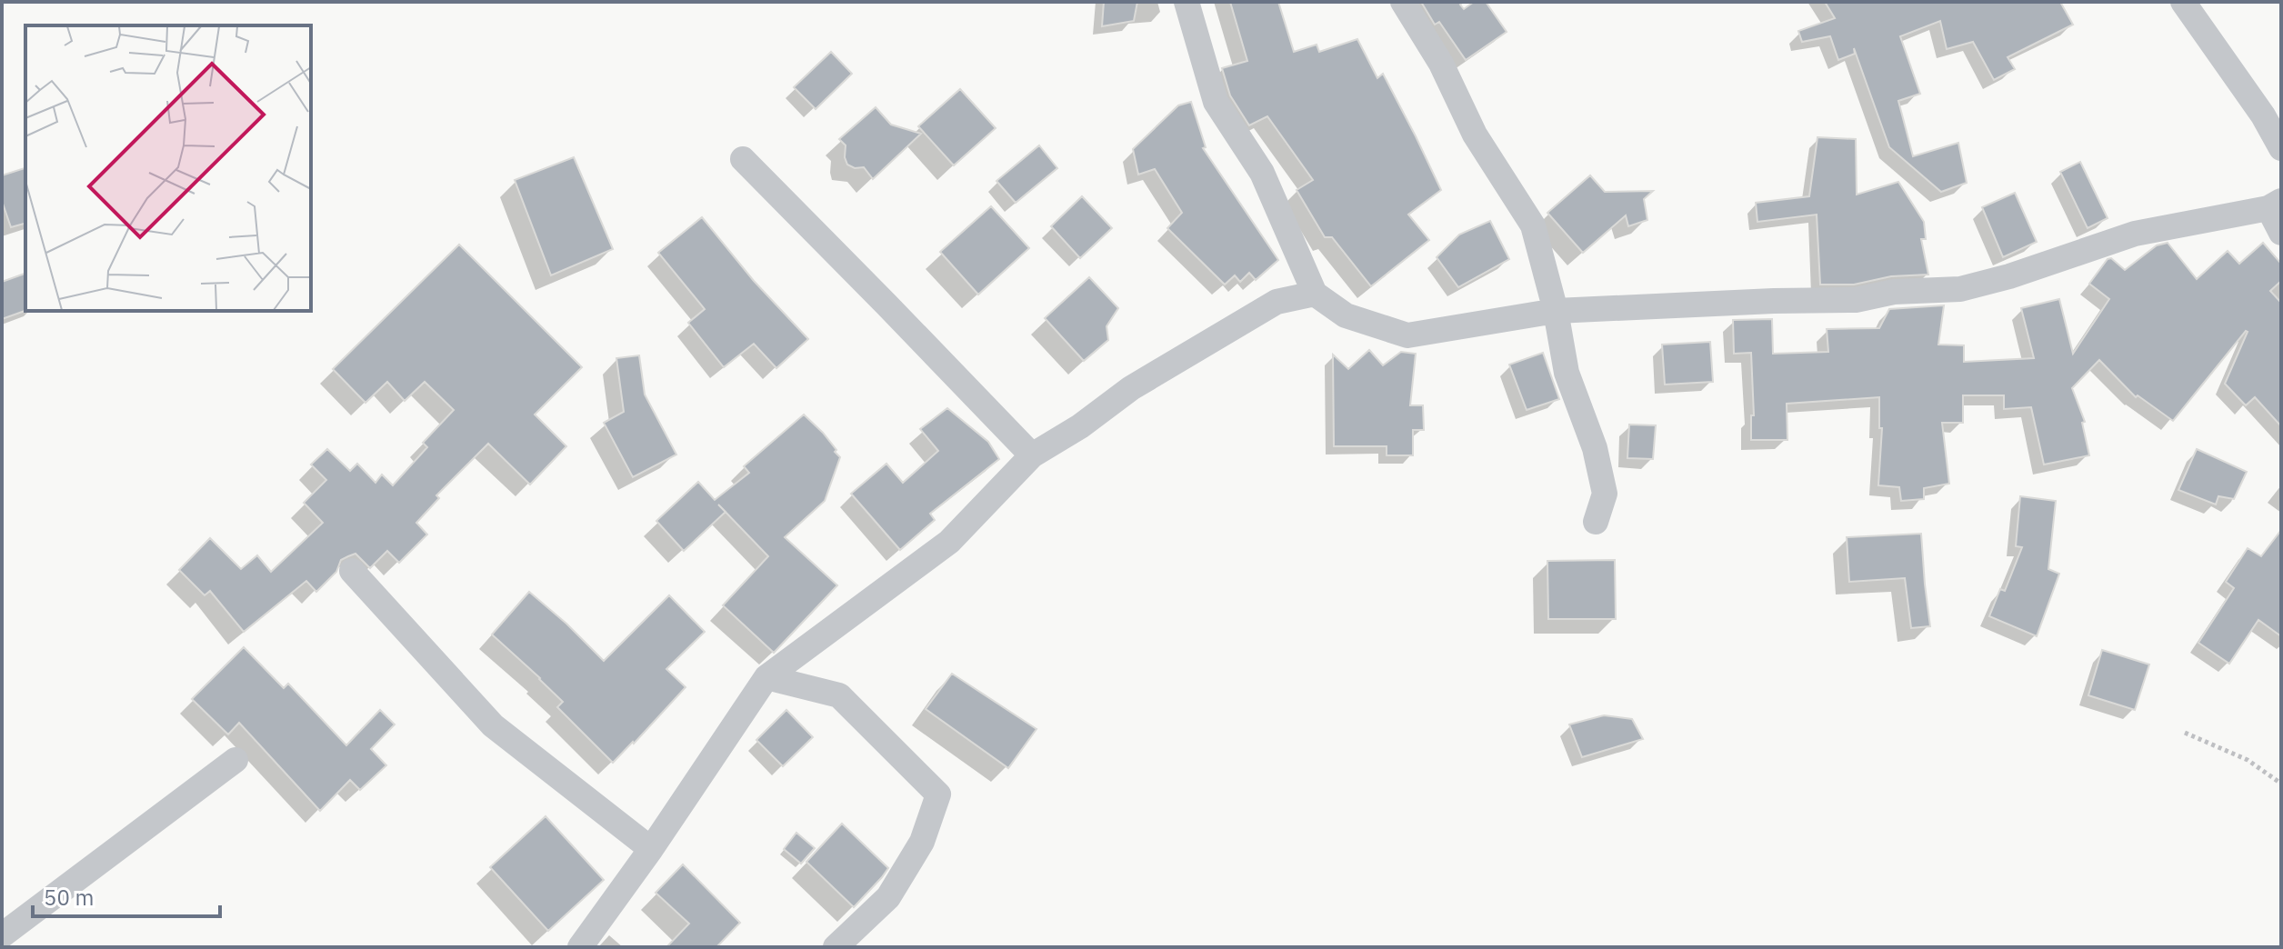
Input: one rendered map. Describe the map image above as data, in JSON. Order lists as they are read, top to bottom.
{
  "scale_bar": "50 m"
}
